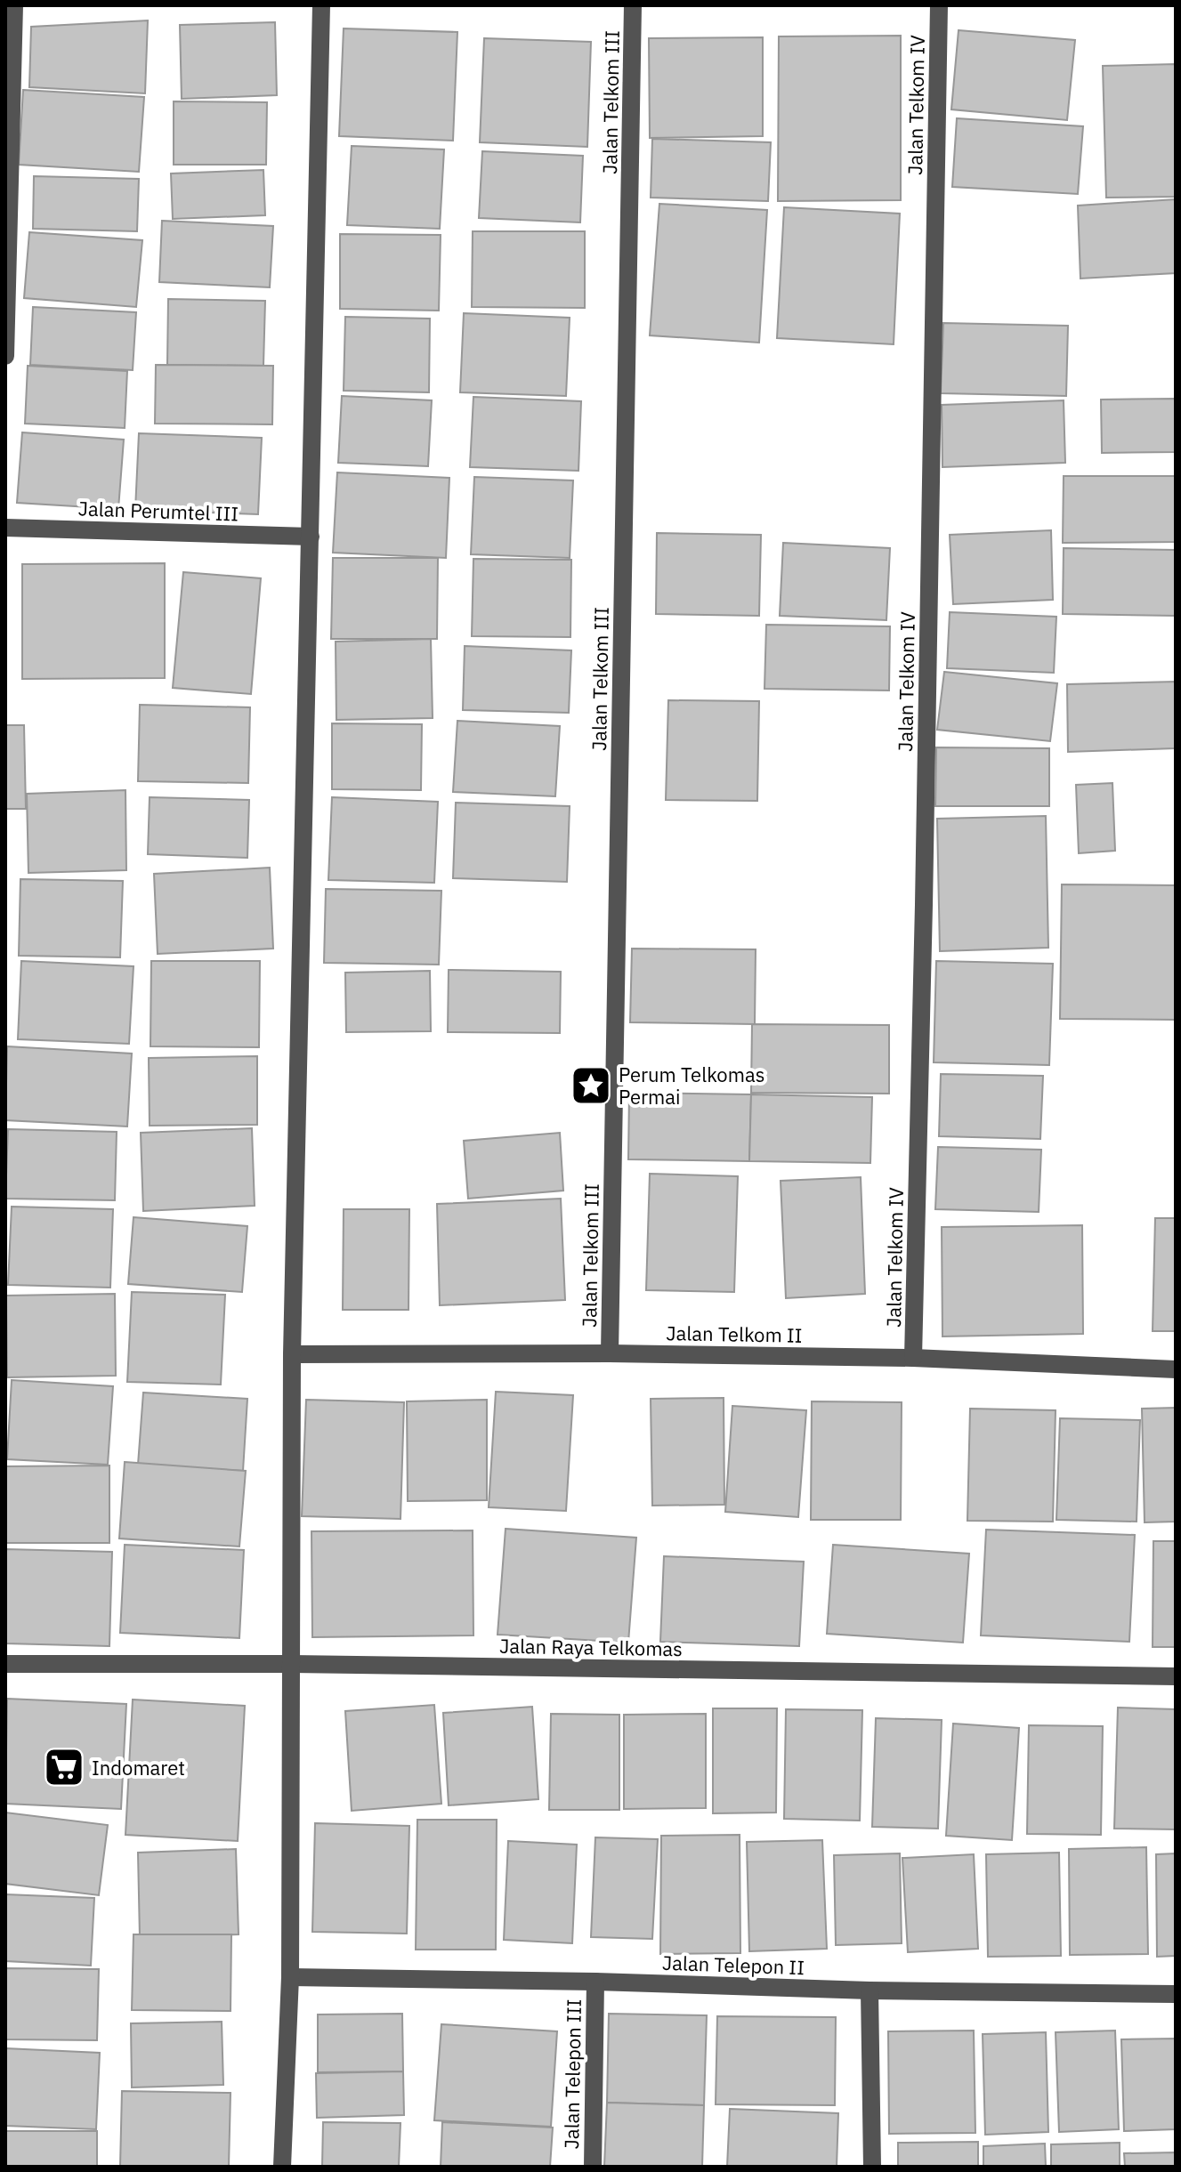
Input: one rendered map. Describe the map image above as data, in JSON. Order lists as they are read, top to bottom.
{
  "streets": {
    "street": [
      "Jalan Telkom III",
      "Jalan Telkom IV",
      "Jalan Perumtel III",
      "Jalan Telkom II",
      "Jalan Raya Telkomas",
      "Jalan Telepon II",
      "Jalan Telepon III"
    ]
  },
  "crossings": [
    ["Jalan Telkom III", "Jalan Telkom II"],
    ["Jalan Telkom IV", "Jalan Telkom II"],
    ["Jalan Telepon II", "Jalan Telepon III"]
  ],
  "places": {
    "place": ["Perum Telkomas Permai"],
    "supermarket": ["Indomaret"]
  }
}
